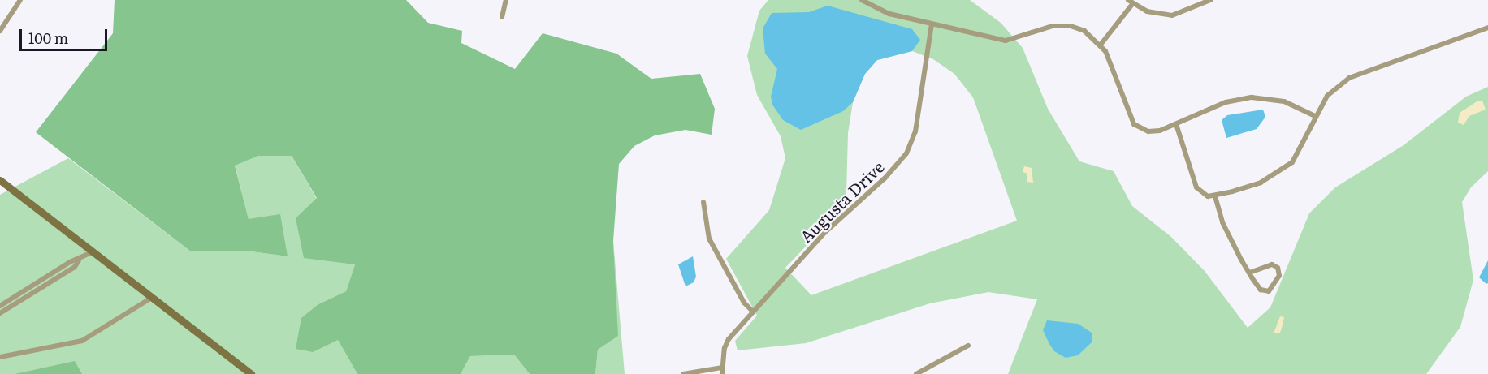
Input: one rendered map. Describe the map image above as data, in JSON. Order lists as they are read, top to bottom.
{
  "streets": {
    "street": ["Augusta Drive"]
  },
  "scale_bar": "100 m"
}
